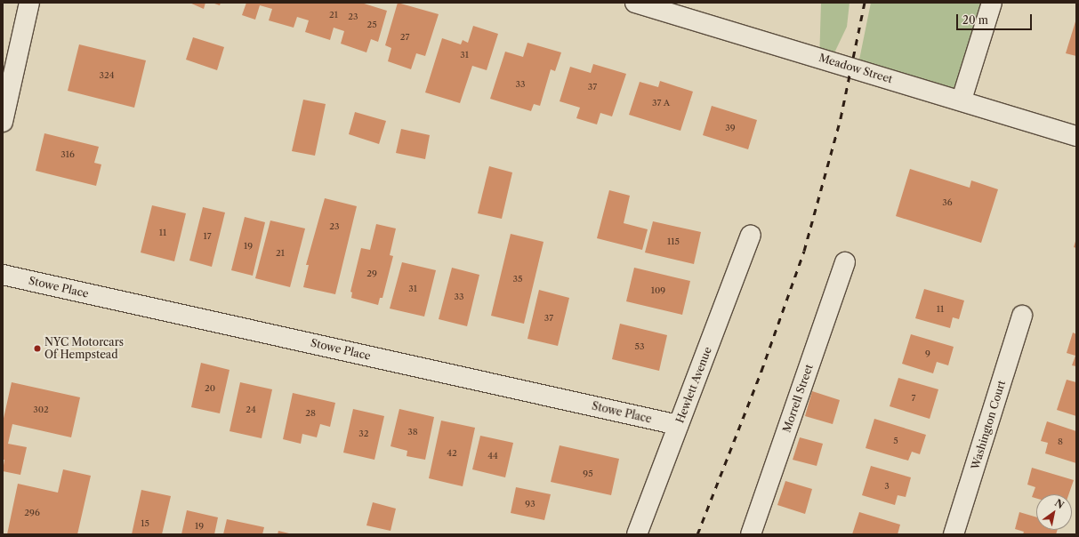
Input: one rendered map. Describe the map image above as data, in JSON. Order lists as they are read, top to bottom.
{
  "streets": {
    "street": [
      "Meadow Street",
      "Stowe Place",
      "Hewlett Avenue",
      "Morrell Street",
      "Washington Court"
    ]
  },
  "crossings": [
    ["Stowe Place", "Hewlett Avenue"]
  ],
  "places": ["NYC Motorcars Of Hempstead"],
  "house_numbers": [
    "21",
    "23",
    "25",
    "27",
    "31",
    "324",
    "33",
    "37",
    "37 A",
    "39",
    "316",
    "36",
    "23",
    "11",
    "17",
    "115",
    "19",
    "21",
    "29",
    "35",
    "31",
    "109",
    "33",
    "11",
    "37",
    "53",
    "9",
    "20",
    "7",
    "302",
    "24",
    "28",
    "38",
    "32",
    "5",
    "8",
    "42",
    "44",
    "95",
    "3",
    "93",
    "296",
    "15",
    "19"
  ],
  "scale_bar": "20 m",
  "north": "top right"
}
